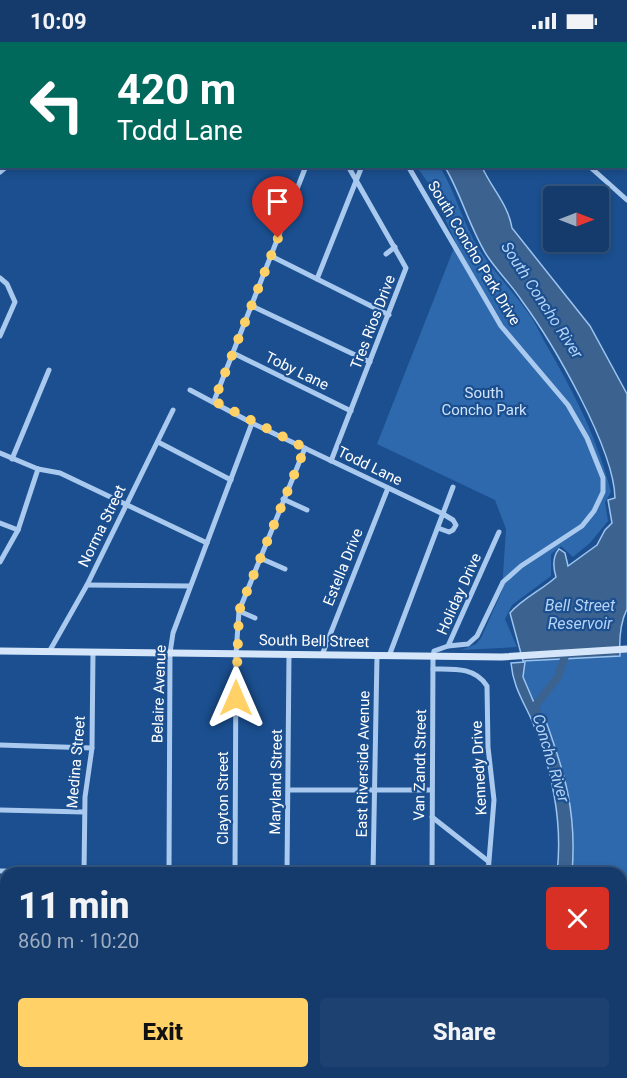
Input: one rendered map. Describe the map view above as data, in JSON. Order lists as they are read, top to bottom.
{
  "streets": {
    "main road": ["South Bell Street"],
    "street": [
      "South Concho Park Drive",
      "Tres Rios Drive",
      "Toby Lane",
      "Todd Lane",
      "Norma Street",
      "Estella Drive",
      "Holiday Drive",
      "Belaire Avenue",
      "Medina Street",
      "East Riverside Avenue",
      "Van Zandt Street",
      "Kennedy Drive",
      "Maryland Street",
      "Clayton Street"
    ]
  },
  "crossings": [
    ["South Concho Park Drive", "Holiday Drive"],
    ["Tres Rios Drive", "Toby Lane"],
    ["Tres Rios Drive", "Todd Lane"],
    ["Todd Lane", "Estella Drive"],
    ["Todd Lane", "Belaire Avenue"],
    ["Todd Lane", "Clayton Street"],
    ["Norma Street", "South Bell Street"],
    ["Estella Drive", "South Bell Street"],
    ["Holiday Drive", "South Bell Street"],
    ["Holiday Drive", "Van Zandt Street"],
    ["South Bell Street", "Belaire Avenue"],
    ["South Bell Street", "Medina Street"],
    ["South Bell Street", "East Riverside Avenue"],
    ["South Bell Street", "Van Zandt Street"],
    ["South Bell Street", "Maryland Street"],
    ["South Bell Street", "Clayton Street"],
    ["Van Zandt Street", "Kennedy Drive"]
  ],
  "water": ["South Concho River", "Bell Street Reservoir", "Concho River"],
  "parks": ["South Concho Park"],
  "north": "right",
  "page": {
    "status": "10:09",
    "turn": ["420 m", "Todd Lane"],
    "heading": ["11 min", "860 m · 10:20"],
    "buttons": ["Exit", "Share"]
  }
}
